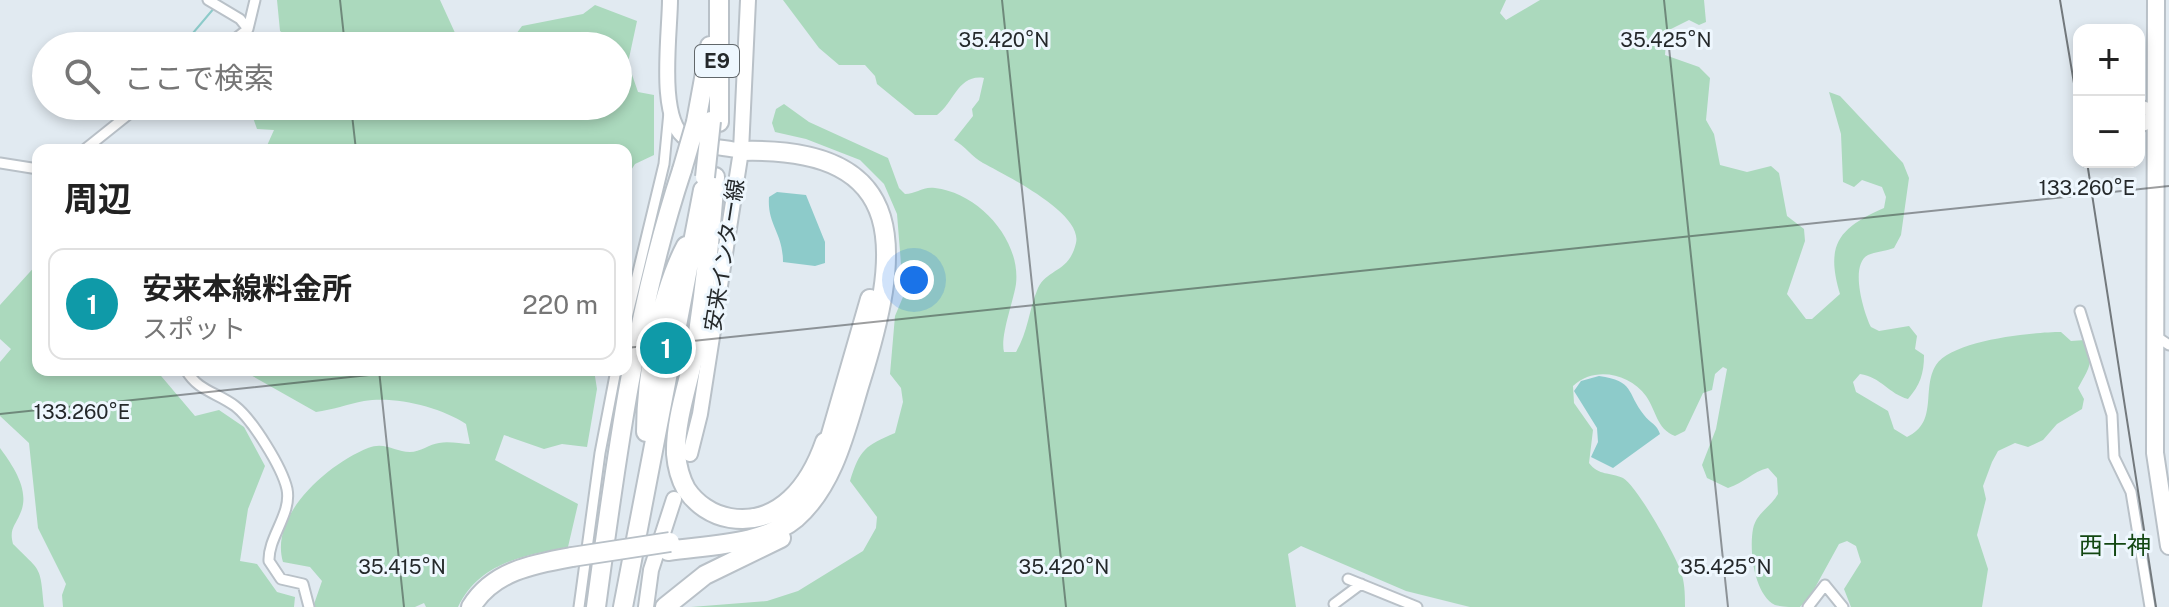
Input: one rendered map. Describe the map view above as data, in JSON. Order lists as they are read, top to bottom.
{
  "streets": {
    "main road": ["安来インター線"]
  },
  "districts": ["西十神"],
  "page": {
    "map_buttons": ["+", "−"],
    "search": "ここで検索",
    "heading": "周辺",
    "list": [
      {
        "mark": "1",
        "name": "安来本線料金所",
        "note": "スポット",
        "value": "220 m"
      }
    ],
    "pins": "1"
  },
  "coordinates": [
    "35.420°N",
    "35.425°N",
    "133.260°E",
    "35.415°N"
  ]
}
